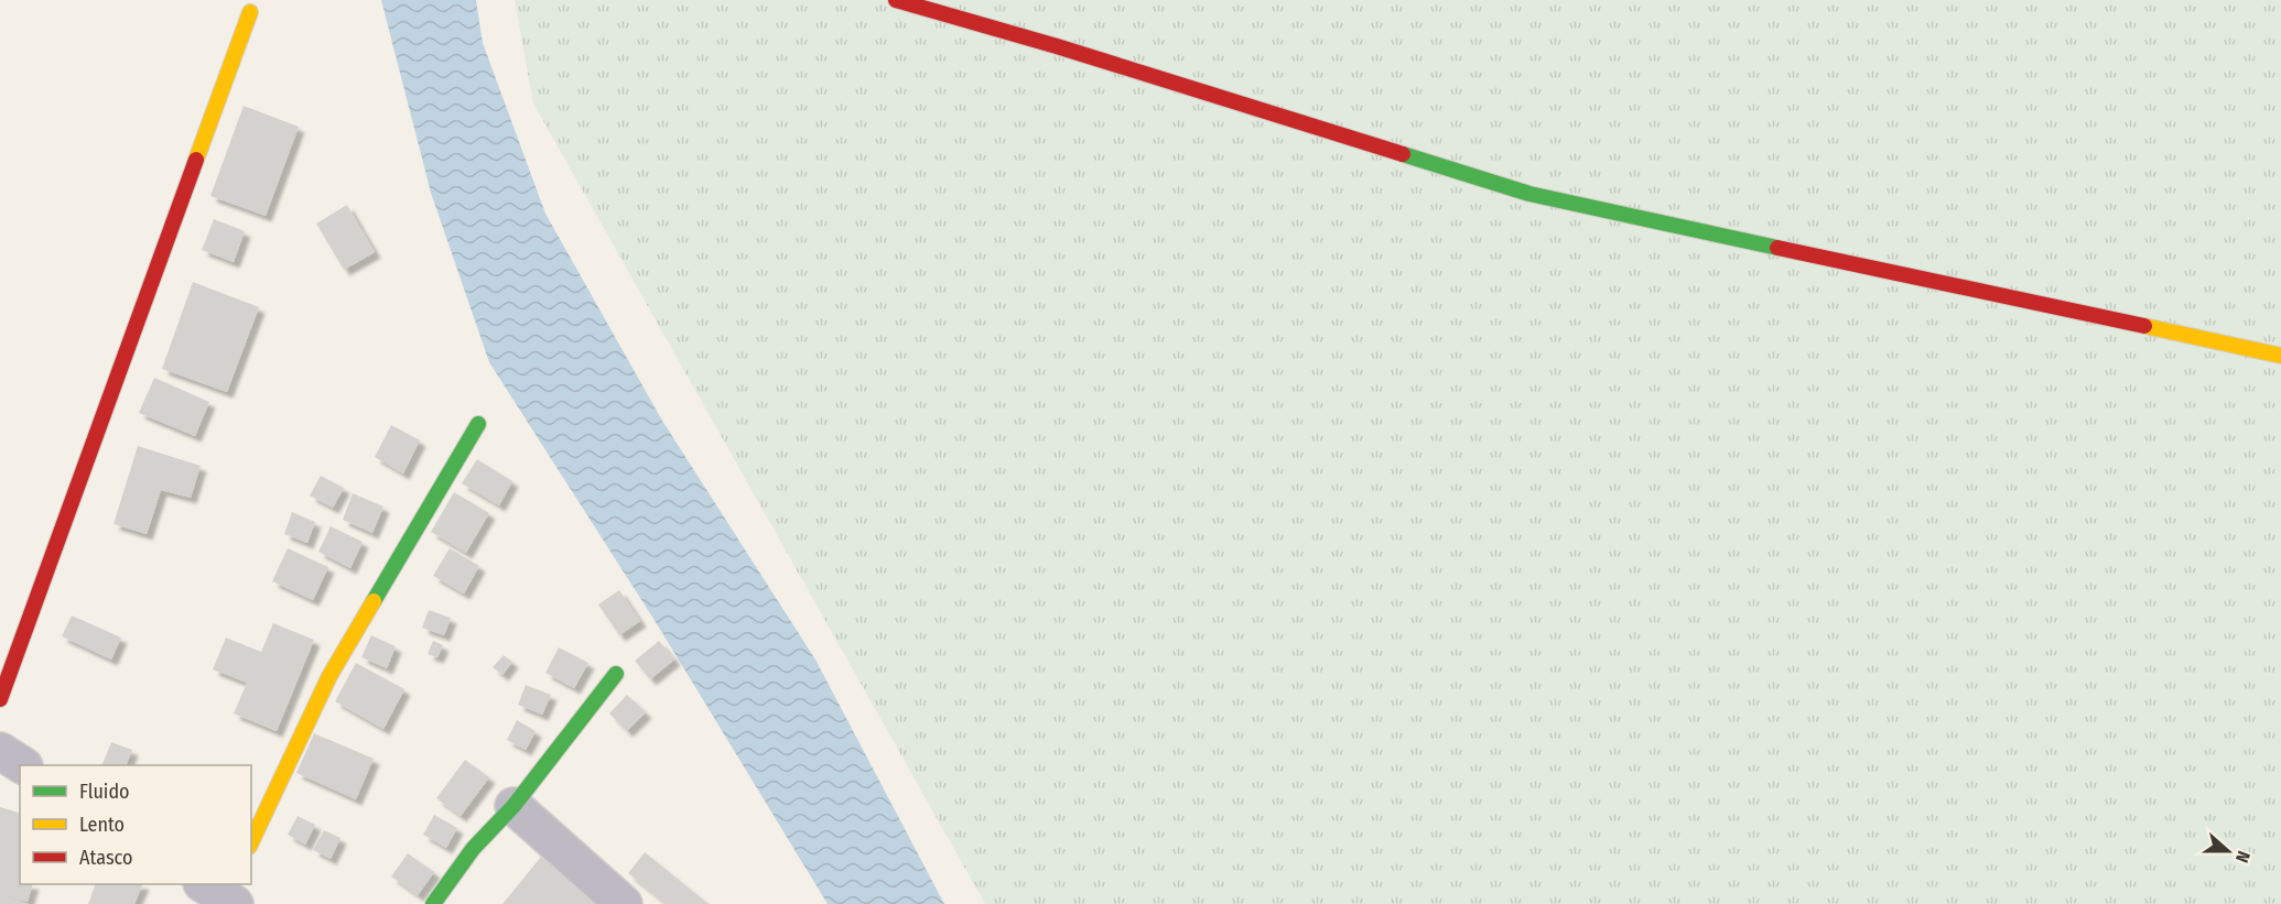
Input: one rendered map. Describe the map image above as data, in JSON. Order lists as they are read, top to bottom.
{
  "legend": ["Fluido", "Lento", "Atasco"],
  "north": "right"
}
